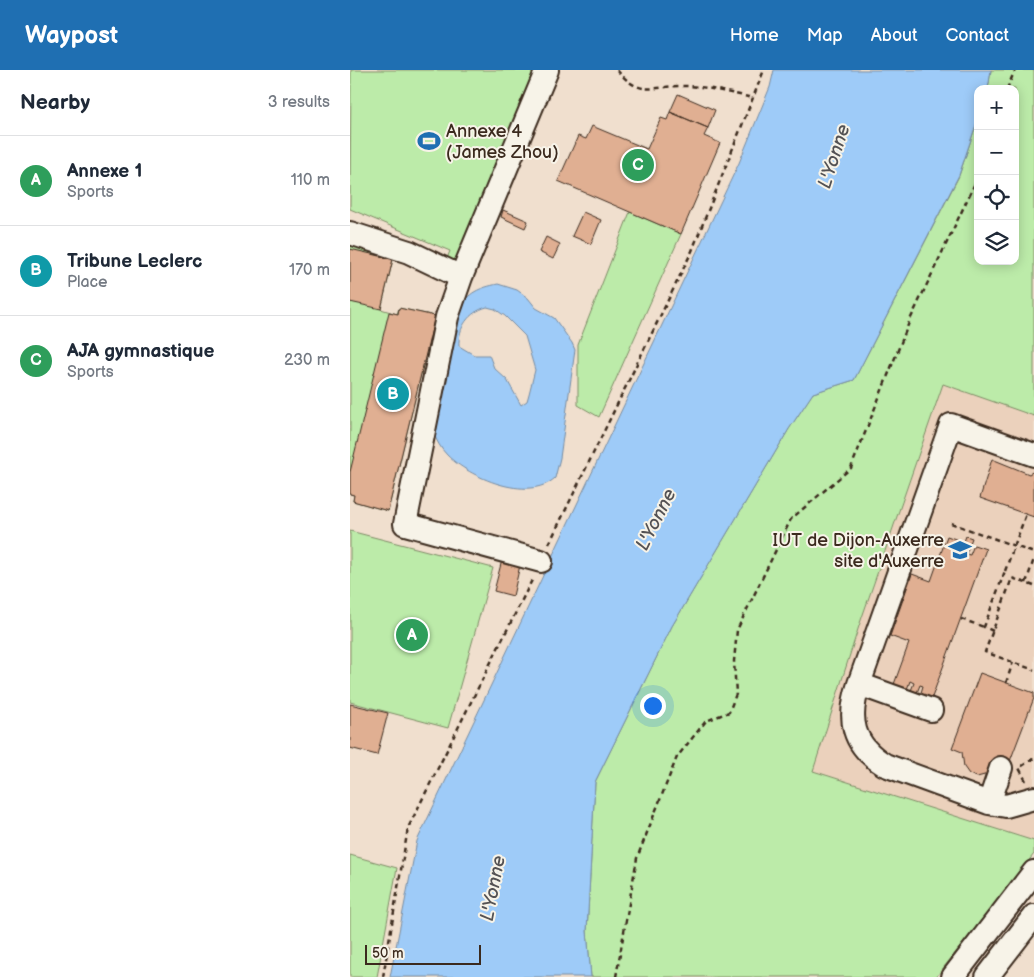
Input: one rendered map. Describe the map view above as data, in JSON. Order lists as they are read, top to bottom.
{
  "water": ["L'Yonne"],
  "places": {
    "sports": ["Annexe 4 (James Zhou)"],
    "school or university": ["IUT de Dijon-Auxerre site d'Auxerre"]
  },
  "scale_bar": "50 m",
  "page": {
    "header": "Waypost",
    "nav": [
      "Home",
      "Map",
      "About",
      "Contact"
    ],
    "heading": ["Nearby", "3 results"],
    "map_buttons": ["+", "−"],
    "list": [
      {
        "mark": "A",
        "name": "Annexe 1",
        "note": "Sports",
        "value": "110 m"
      },
      {
        "mark": "B",
        "name": "Tribune Leclerc",
        "note": "Place",
        "value": "170 m"
      },
      {
        "mark": "C",
        "name": "AJA gymnastique",
        "note": "Sports",
        "value": "230 m"
      }
    ],
    "pins": ["C", "B", "A"],
    "scale": "50 m"
  }
}
